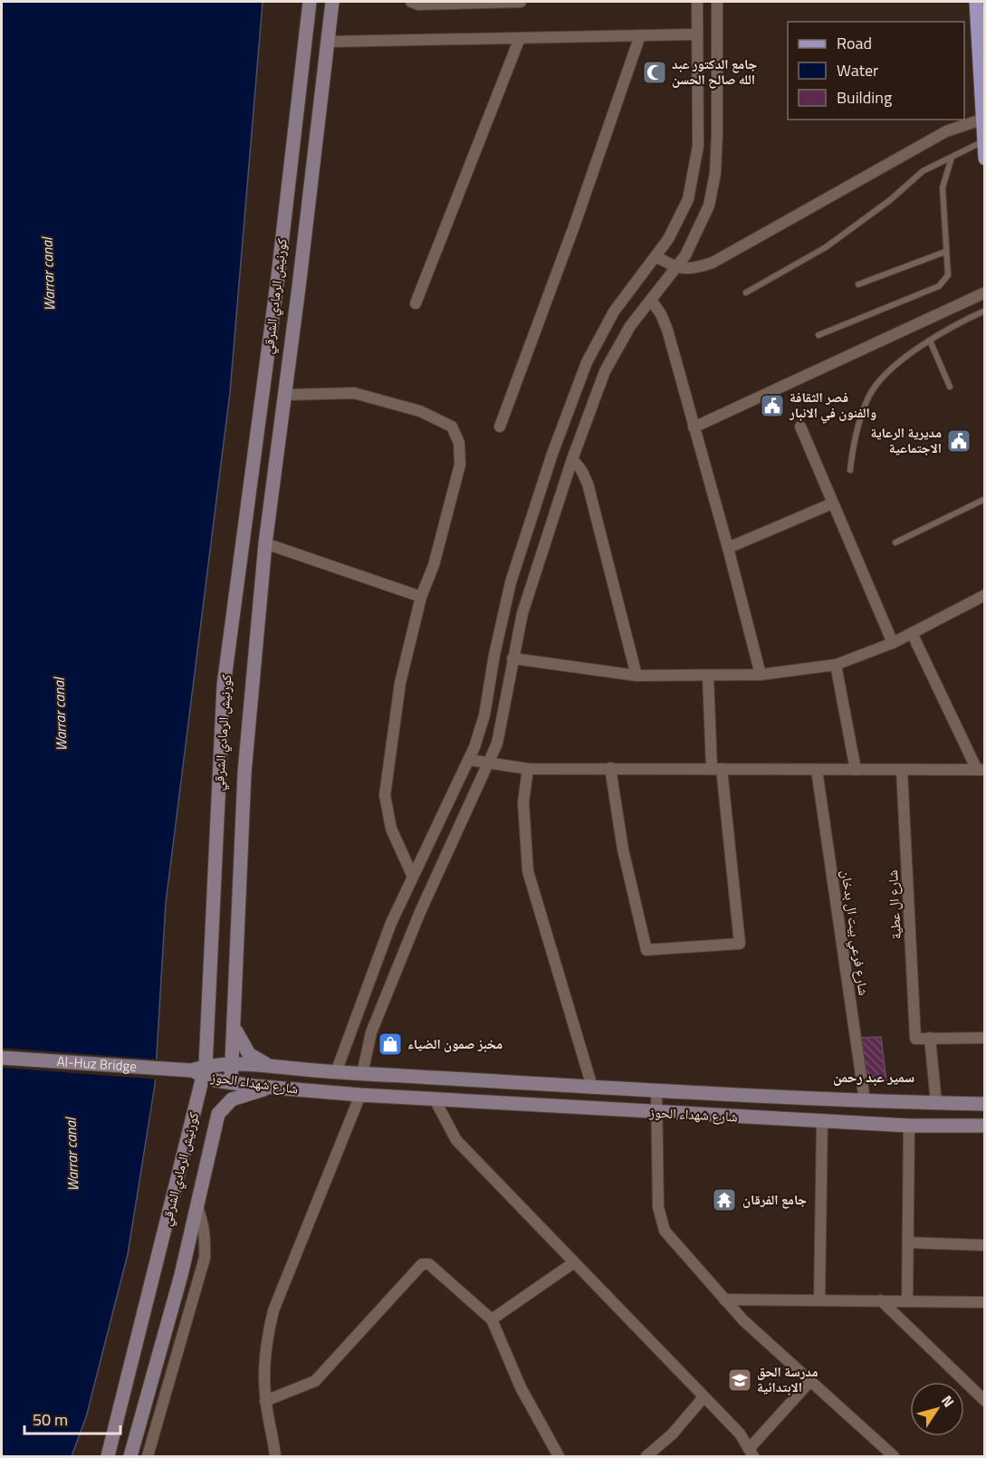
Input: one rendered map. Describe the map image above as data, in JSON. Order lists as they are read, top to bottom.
{
  "streets": {
    "main road": ["كورنيش الرمادي الشرقي", "Al-Huz Bridge", "شارع شهداء الحوز"],
    "street": ["شارع ال عطية", "شارع فرعي بيت ال بدخان"]
  },
  "crossings": [
    ["كورنيش الرمادي الشرقي", "شارع شهداء الحوز"],
    ["شارع فرعي بيت ال بدخان", "شارع شهداء الحوز"],
    ["Al-Huz Bridge", "شارع شهداء الحوز"]
  ],
  "districts": ["سمير عبد رحمن"],
  "water": ["Warrar canal"],
  "places": {
    "mosque": ["جامع الدكتور عبد الله صالح الحسن"],
    "public building": ["فصر الثقافة والفنون في الانبار", "مديرية الرعاية الاجتماعية"],
    "shop": ["مخبز صمون الضياء"],
    "temple": ["جامع الفرقان"],
    "school or university": ["مدرسة الحق الابتدائية"]
  },
  "legend": ["Road", "Water", "Building"],
  "scale_bar": "50 m",
  "north": "top right"
}
